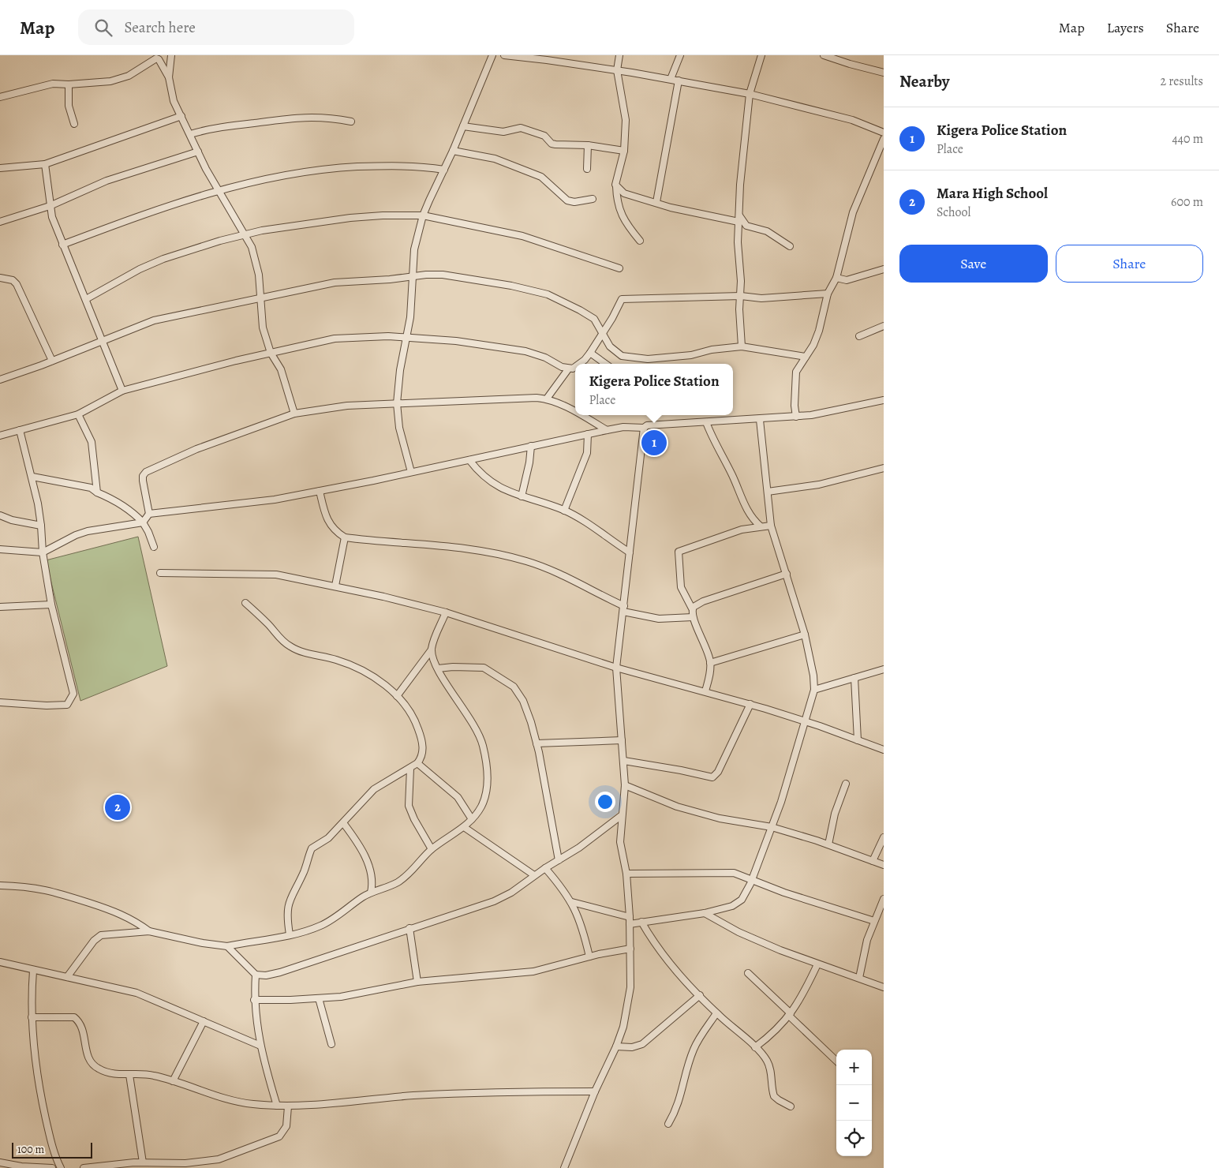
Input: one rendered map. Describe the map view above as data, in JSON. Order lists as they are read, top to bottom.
{
  "scale_bar": "100 m",
  "page": {
    "header": "Map",
    "search": "Search here",
    "nav": ["Map", "Layers", "Share"],
    "heading": ["Nearby", "2 results"],
    "list": [
      {
        "mark": "1",
        "name": "Kigera Police Station",
        "note": "Place",
        "value": "440 m"
      },
      {
        "mark": "2",
        "name": "Mara High School",
        "note": "School",
        "value": "600 m"
      }
    ],
    "buttons": ["Save", "Share"],
    "popup": ["Kigera Police Station", "Place"],
    "pins": ["1", "2"],
    "map_buttons": ["+", "−"],
    "scale": "100 m"
  }
}
